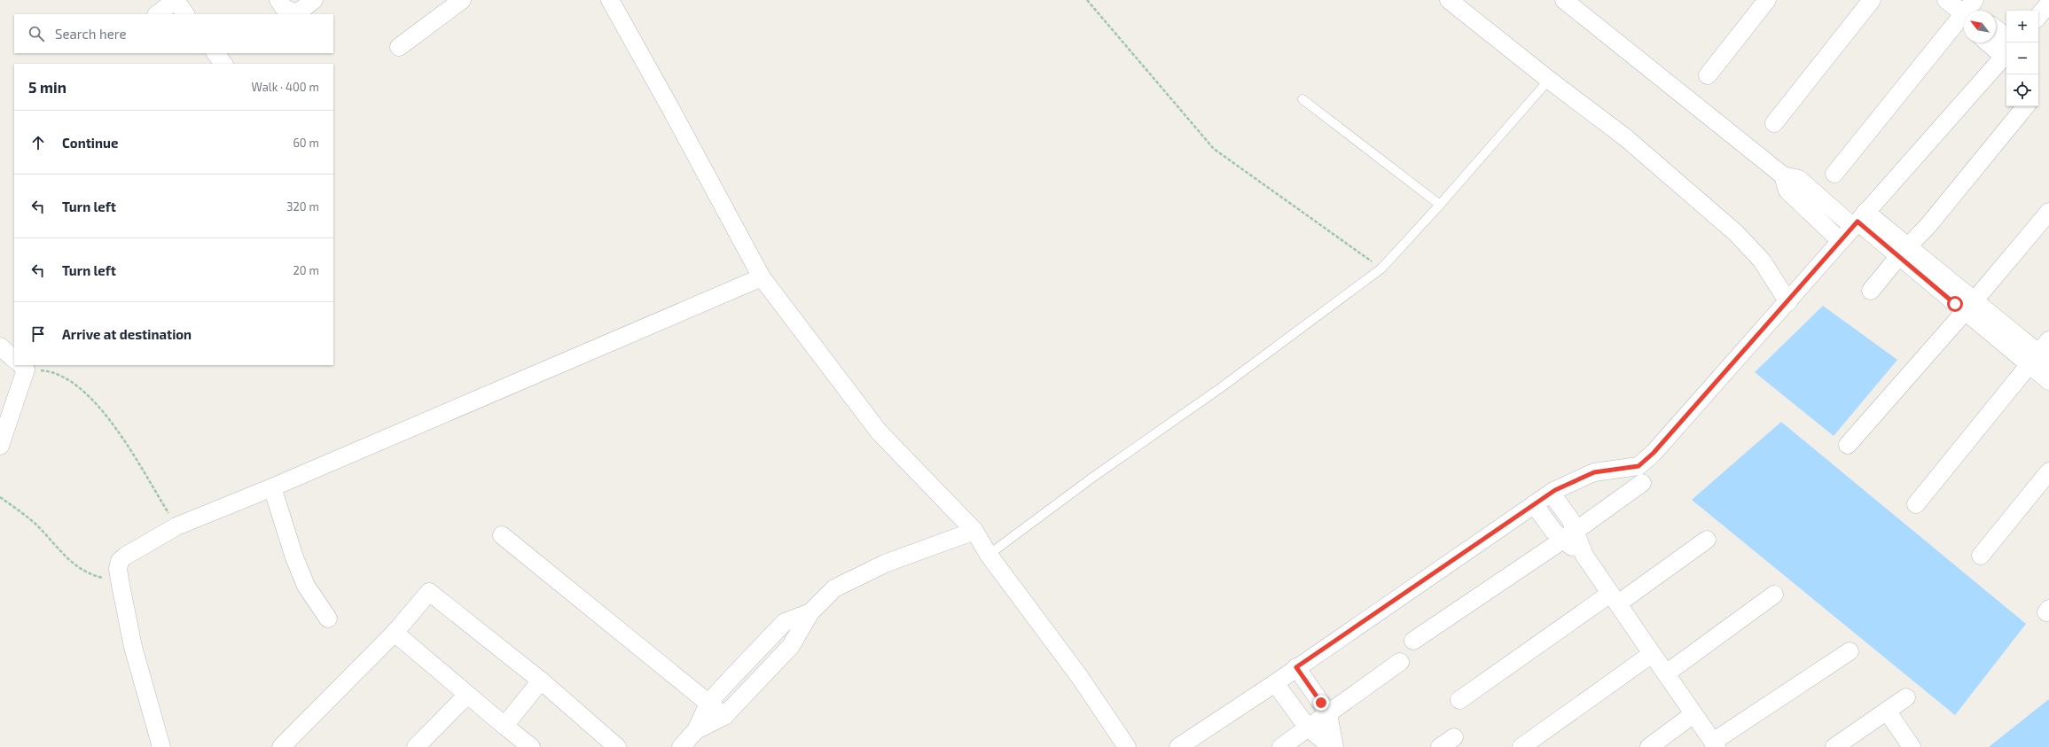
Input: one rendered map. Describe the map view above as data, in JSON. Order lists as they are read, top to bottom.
{
  "north": "top left",
  "page": {
    "map_buttons": ["+", "−"],
    "search": "Search here",
    "heading": ["5 min", "Walk · 400 m"],
    "list": [
      ["Continue", "60 m"],
      ["Turn left", "320 m"],
      ["Turn left", "20 m"],
      "Arrive at destination"
    ]
  }
}
